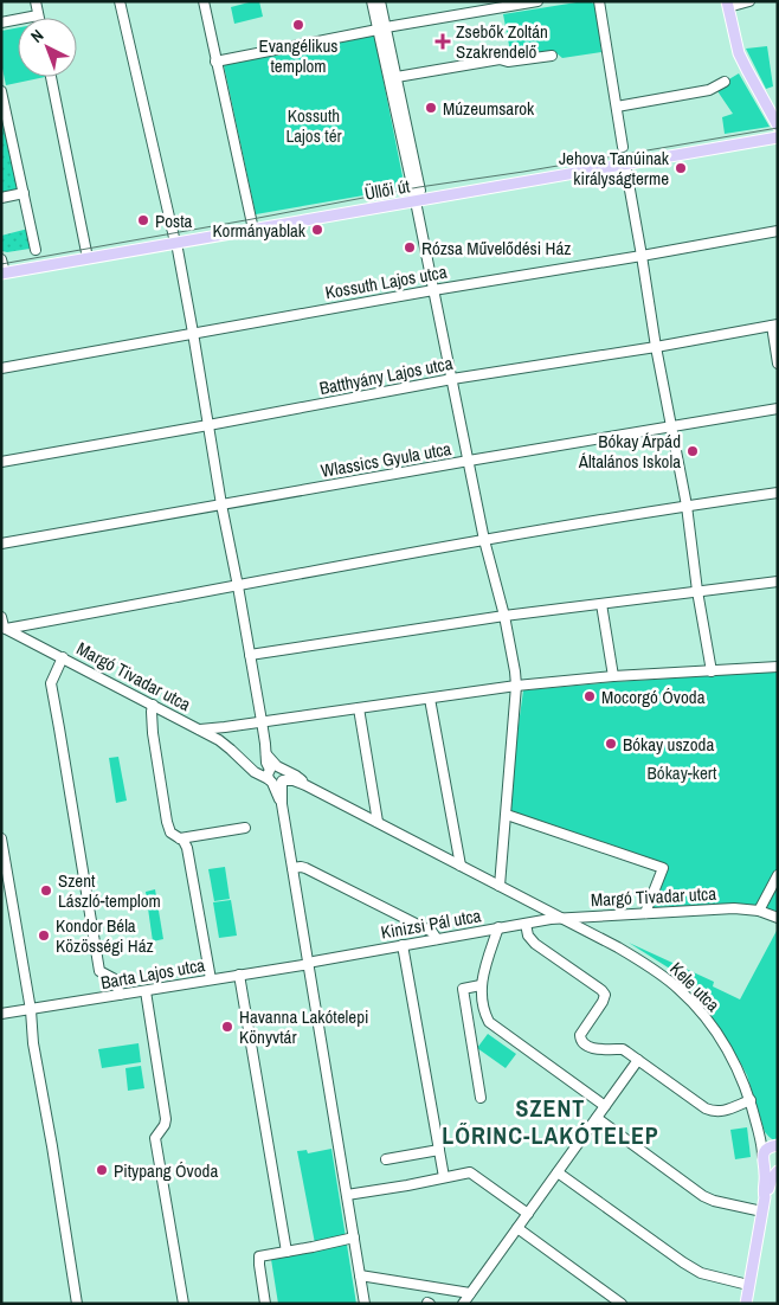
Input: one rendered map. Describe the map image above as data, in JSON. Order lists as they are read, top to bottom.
{
  "streets": {
    "main road": ["Üllői út"],
    "street": [
      "Kossuth Lajos utca",
      "Batthyány Lajos utca",
      "Wlassics Gyula utca",
      "Margó Tivadar utca",
      "Kinizsi Pál utca",
      "Barta Lajos utca",
      "Kele utca"
    ]
  },
  "crossings": [
    ["Margó Tivadar utca", "Kinizsi Pál utca"],
    ["Margó Tivadar utca", "Kele utca"],
    ["Kinizsi Pál utca", "Barta Lajos utca"],
    ["Kinizsi Pál utca", "Kele utca"]
  ],
  "districts": ["SZENT LŐRINC-LAKÓTELEP"],
  "parks": ["Kossuth Lajos tér", "Bókay-kert"],
  "places": {
    "other": [
      "Evangélikus templom",
      "Múzeumsarok",
      "Jehova Tanúinak királyságterme",
      "Posta",
      "Kormányablak",
      "Rózsa Művelődési Ház",
      "Bókay Árpád Általános Iskola",
      "Mocorgó Óvoda",
      "Bókay uszoda",
      "Szent László-templom",
      "Kondor Béla Közösségi Ház",
      "Havanna Lakótelepi Könyvtár",
      "Pitypang Óvoda"
    ],
    "health": ["Zsebők Zoltán Szakrendelő"]
  },
  "north": "top left"
}
